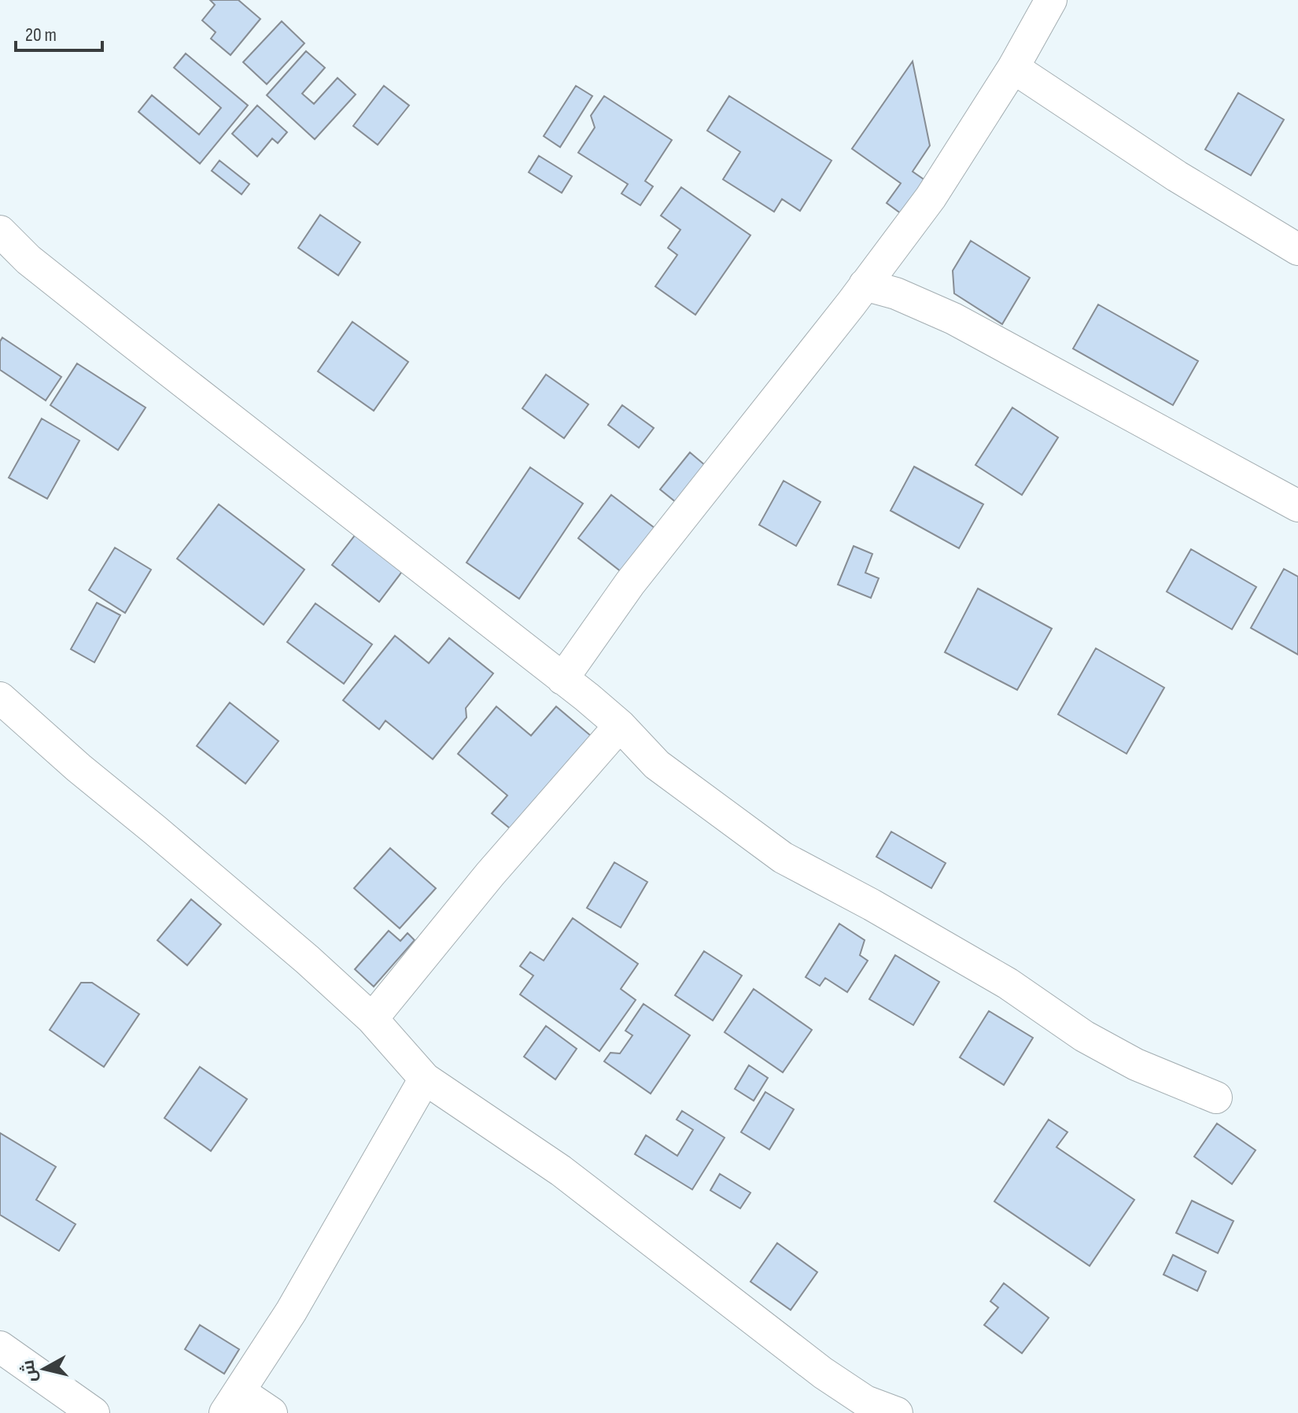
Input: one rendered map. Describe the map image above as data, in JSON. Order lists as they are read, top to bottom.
{
  "scale_bar": "20 m",
  "north": "left"
}
